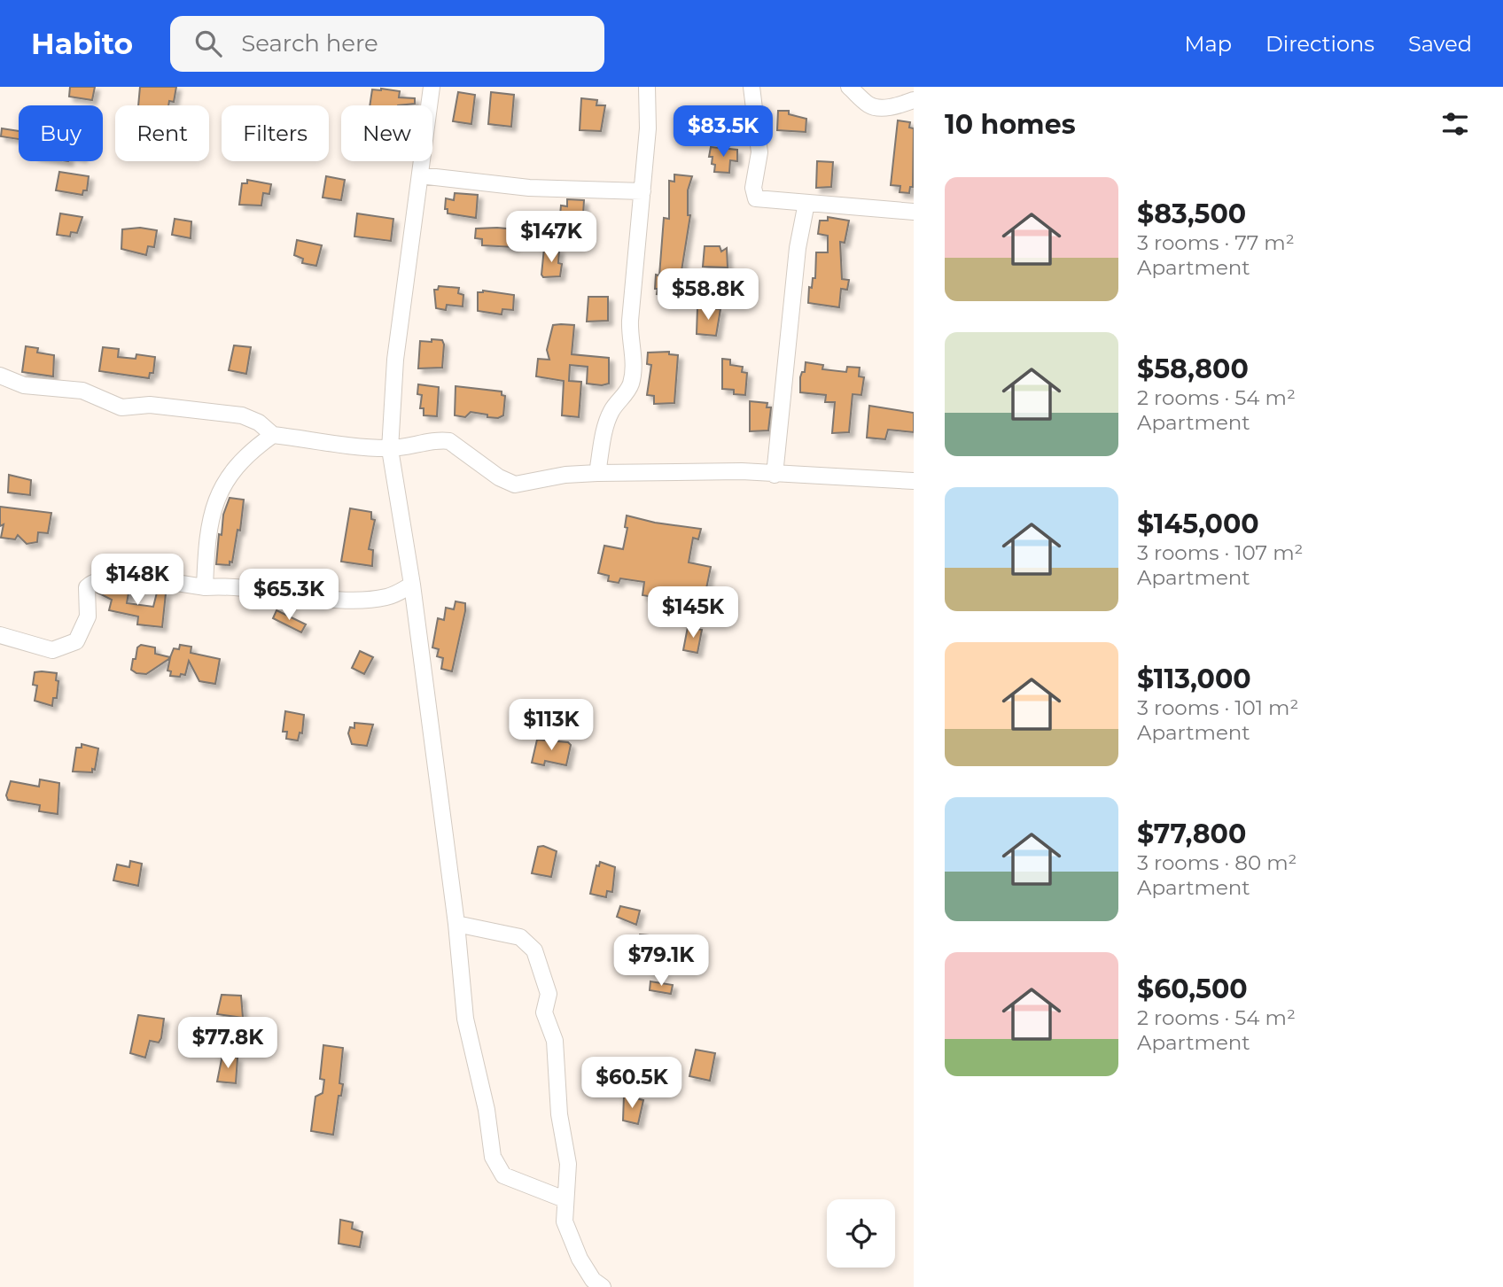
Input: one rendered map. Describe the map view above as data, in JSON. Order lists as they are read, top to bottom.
{
  "page": {
    "header": "Habito",
    "search": "Search here",
    "nav": ["Map", "Directions", "Saved"],
    "heading": "10 homes",
    "price": [
      "$83.5K",
      "$147K",
      "$58.8K",
      "$148K",
      "$65.3K",
      "$145K",
      "$113K",
      "$79.1K",
      "$77.8K",
      "$60.5K"
    ],
    "chip": [
      "Buy",
      "Rent",
      "Filters",
      "New"
    ],
    "list": [
      {
        "name": "$83,500",
        "note": "3 rooms · 77 m² · Apartment"
      },
      {
        "name": "$58,800",
        "note": "2 rooms · 54 m² · Apartment"
      },
      {
        "name": "$145,000",
        "note": "3 rooms · 107 m² · Apartment"
      },
      {
        "name": "$113,000",
        "note": "3 rooms · 101 m² · Apartment"
      },
      {
        "name": "$77,800",
        "note": "3 rooms · 80 m² · Apartment"
      },
      {
        "name": "$60,500",
        "note": "2 rooms · 54 m² · Apartment"
      }
    ]
  }
}
